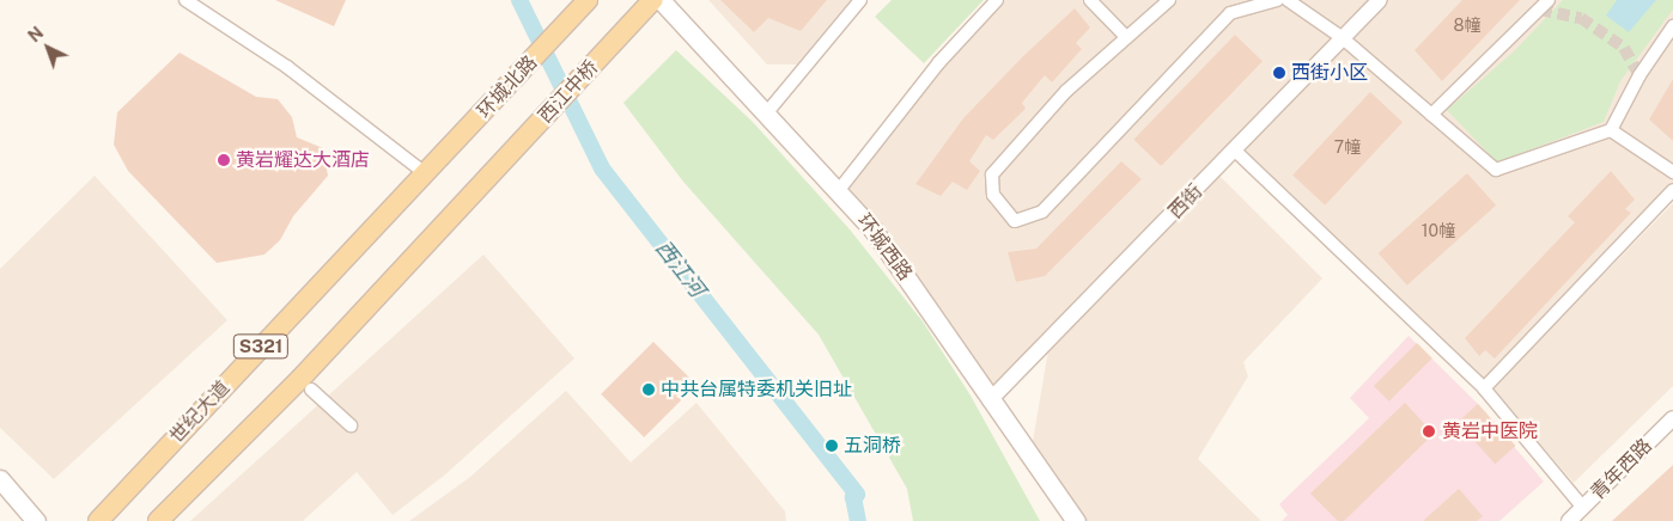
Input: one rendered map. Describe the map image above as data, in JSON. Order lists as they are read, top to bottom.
{
  "streets": {
    "main road": [
      "环城北路",
      "西江中桥",
      "环城西路",
      "S321",
      "世纪大道"
    ],
    "street": ["西街", "青年西路"]
  },
  "crossings": [
    ["环城北路", "世纪大道"],
    ["西街", "环城西路"]
  ],
  "water": ["西江河"],
  "places": [
    "西街小区",
    "黄岩耀达大酒店",
    "中共台属特委机关旧址",
    "黄岩中医院",
    "五洞桥"
  ],
  "house_numbers": ["8幢", "7幢", "10幢"],
  "north": "top left"
}
